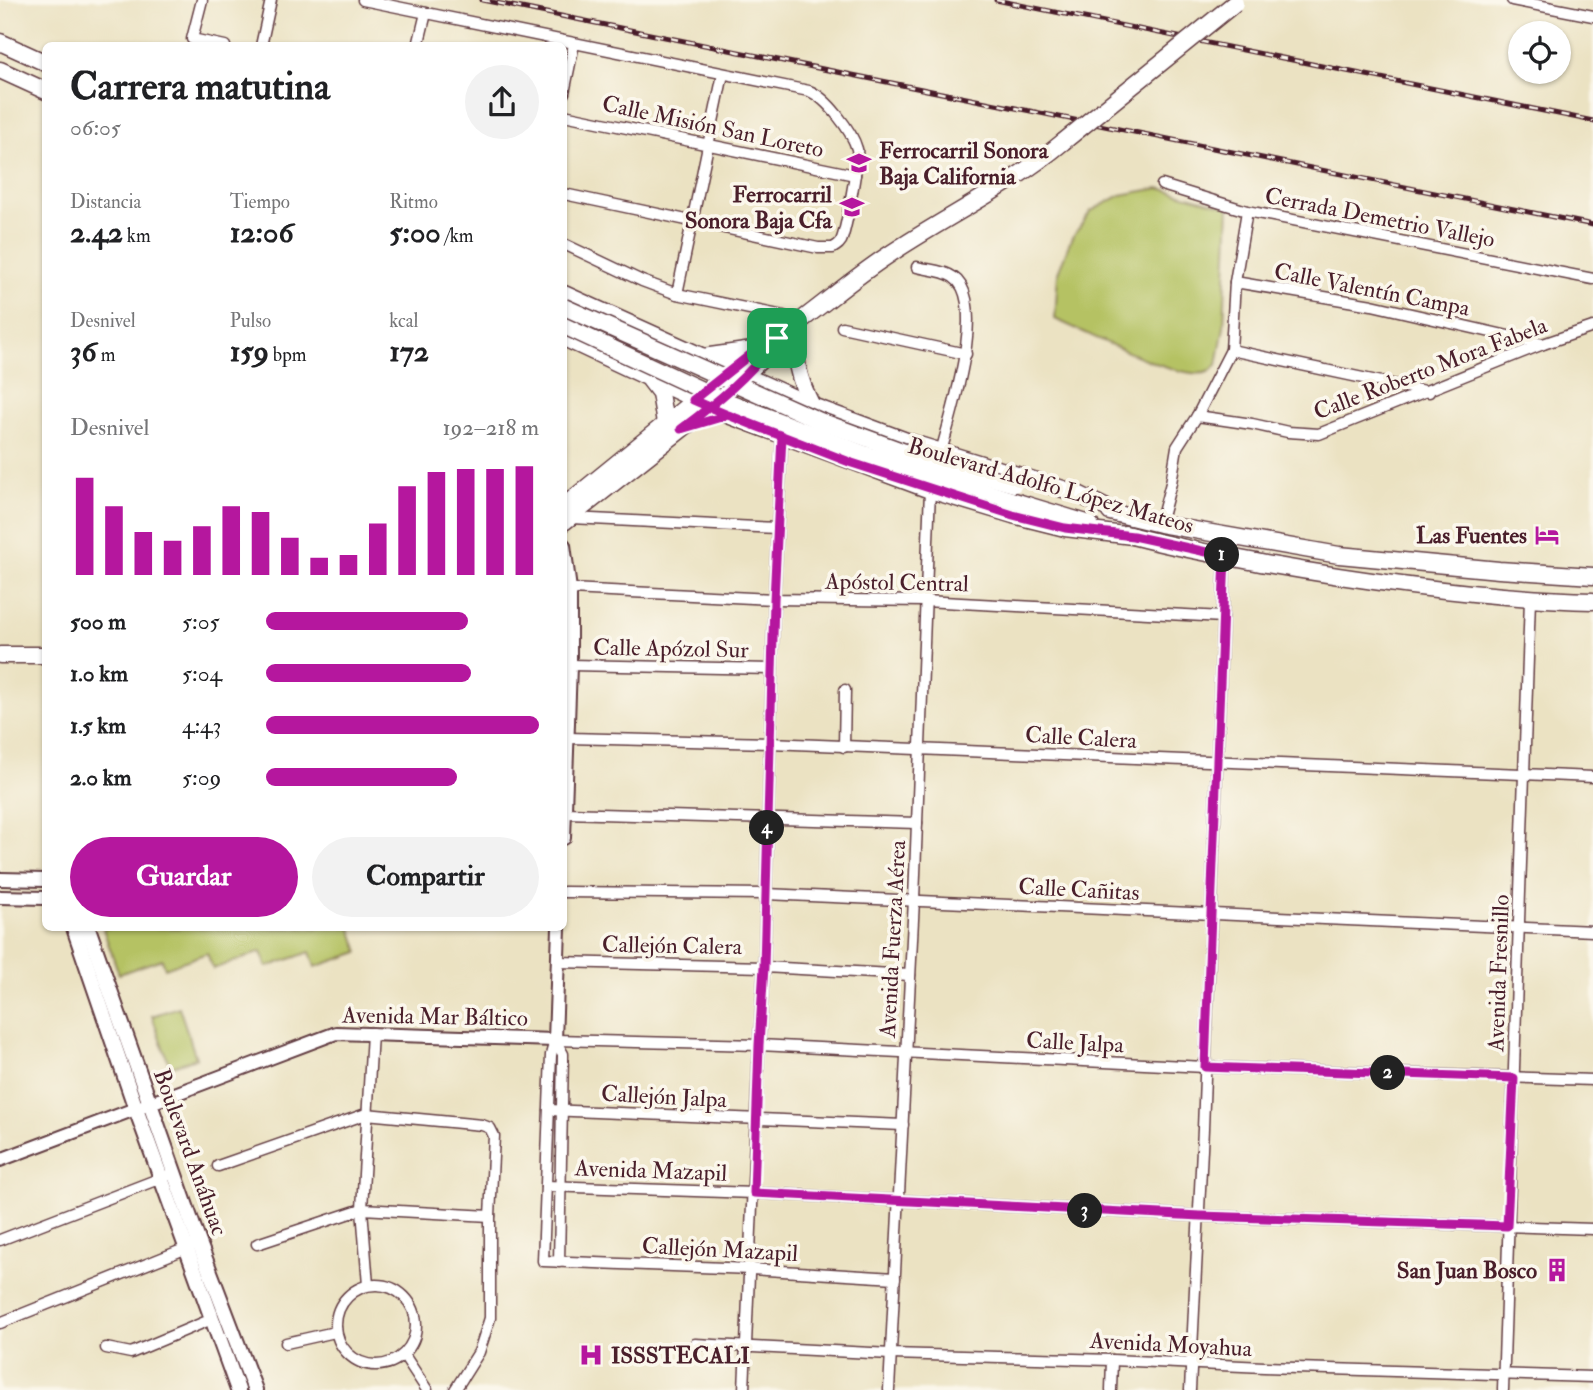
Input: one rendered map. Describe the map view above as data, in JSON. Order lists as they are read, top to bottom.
{
  "streets": {
    "main road": ["Boulevard Adolfo López Mateos", "Boulevard Anáhuac"],
    "street": [
      "Calle Misión San Loreto",
      "Cerrada Demetrio Vallejo",
      "Calle Valentín Campa",
      "Calle Roberto Mora Fabela",
      "Apóstol Central",
      "Calle Apózol Sur",
      "Calle Calera",
      "Calle Cañitas",
      "Avenida Fuerza Aérea",
      "Callejón Calera",
      "Avenida Fresnillo",
      "Avenida Mar Báltico",
      "Calle Jalpa",
      "Callejón Jalpa",
      "Avenida Mazapil",
      "Callejón Mazapil",
      "Avenida Moyahua"
    ]
  },
  "crossings": [
    ["Calle Valentín Campa", "Calle Roberto Mora Fabela"],
    ["Boulevard Adolfo López Mateos", "Avenida Fresnillo"],
    ["Apóstol Central", "Avenida Fuerza Aérea"],
    ["Calle Calera", "Avenida Fuerza Aérea"],
    ["Calle Calera", "Avenida Fresnillo"],
    ["Calle Cañitas", "Avenida Fuerza Aérea"],
    ["Calle Cañitas", "Avenida Fresnillo"],
    ["Avenida Fuerza Aérea", "Callejón Calera"],
    ["Avenida Fuerza Aérea", "Calle Jalpa"],
    ["Avenida Fuerza Aérea", "Callejón Jalpa"],
    ["Avenida Fuerza Aérea", "Avenida Mazapil"],
    ["Avenida Fuerza Aérea", "Callejón Mazapil"],
    ["Avenida Fuerza Aérea", "Avenida Moyahua"],
    ["Avenida Fresnillo", "Calle Jalpa"],
    ["Avenida Fresnillo", "Avenida Mazapil"],
    ["Avenida Fresnillo", "Avenida Moyahua"],
    ["Avenida Mar Báltico", "Calle Jalpa"],
    ["Avenida Mar Báltico", "Boulevard Anáhuac"],
    ["Avenida Mazapil", "Callejón Mazapil"]
  ],
  "places": {
    "school or university": ["Ferrocarril Sonora Baja California", "Ferrocarril Sonora Baja Cfa"],
    "hotel": ["Las Fuentes"],
    "building": ["San Juan Bosco"],
    "hospital": ["ISSSTECALI"]
  },
  "page": {
    "heading": ["Carrera matutina", "06:05"],
    "stats": [
      ["Distancia", "2.42 km"],
      ["Tiempo", "12:06"],
      ["Ritmo", "5:00 /km"],
      ["Desnivel", "36 m"],
      ["Pulso", "159 bpm"],
      ["kcal", "172"]
    ],
    "chart": ["Desnivel", "192–218 m"],
    "pins": [
      "1",
      "4",
      "2",
      "3"
    ],
    "list": [
      {
        "name": "500 m",
        "note": "5:05"
      },
      {
        "name": "1.0 km",
        "note": "5:04"
      },
      {
        "name": "1.5 km",
        "note": "4:43"
      },
      {
        "name": "2.0 km",
        "note": "5:09"
      }
    ],
    "buttons": ["Guardar", "Compartir"]
  }
}
